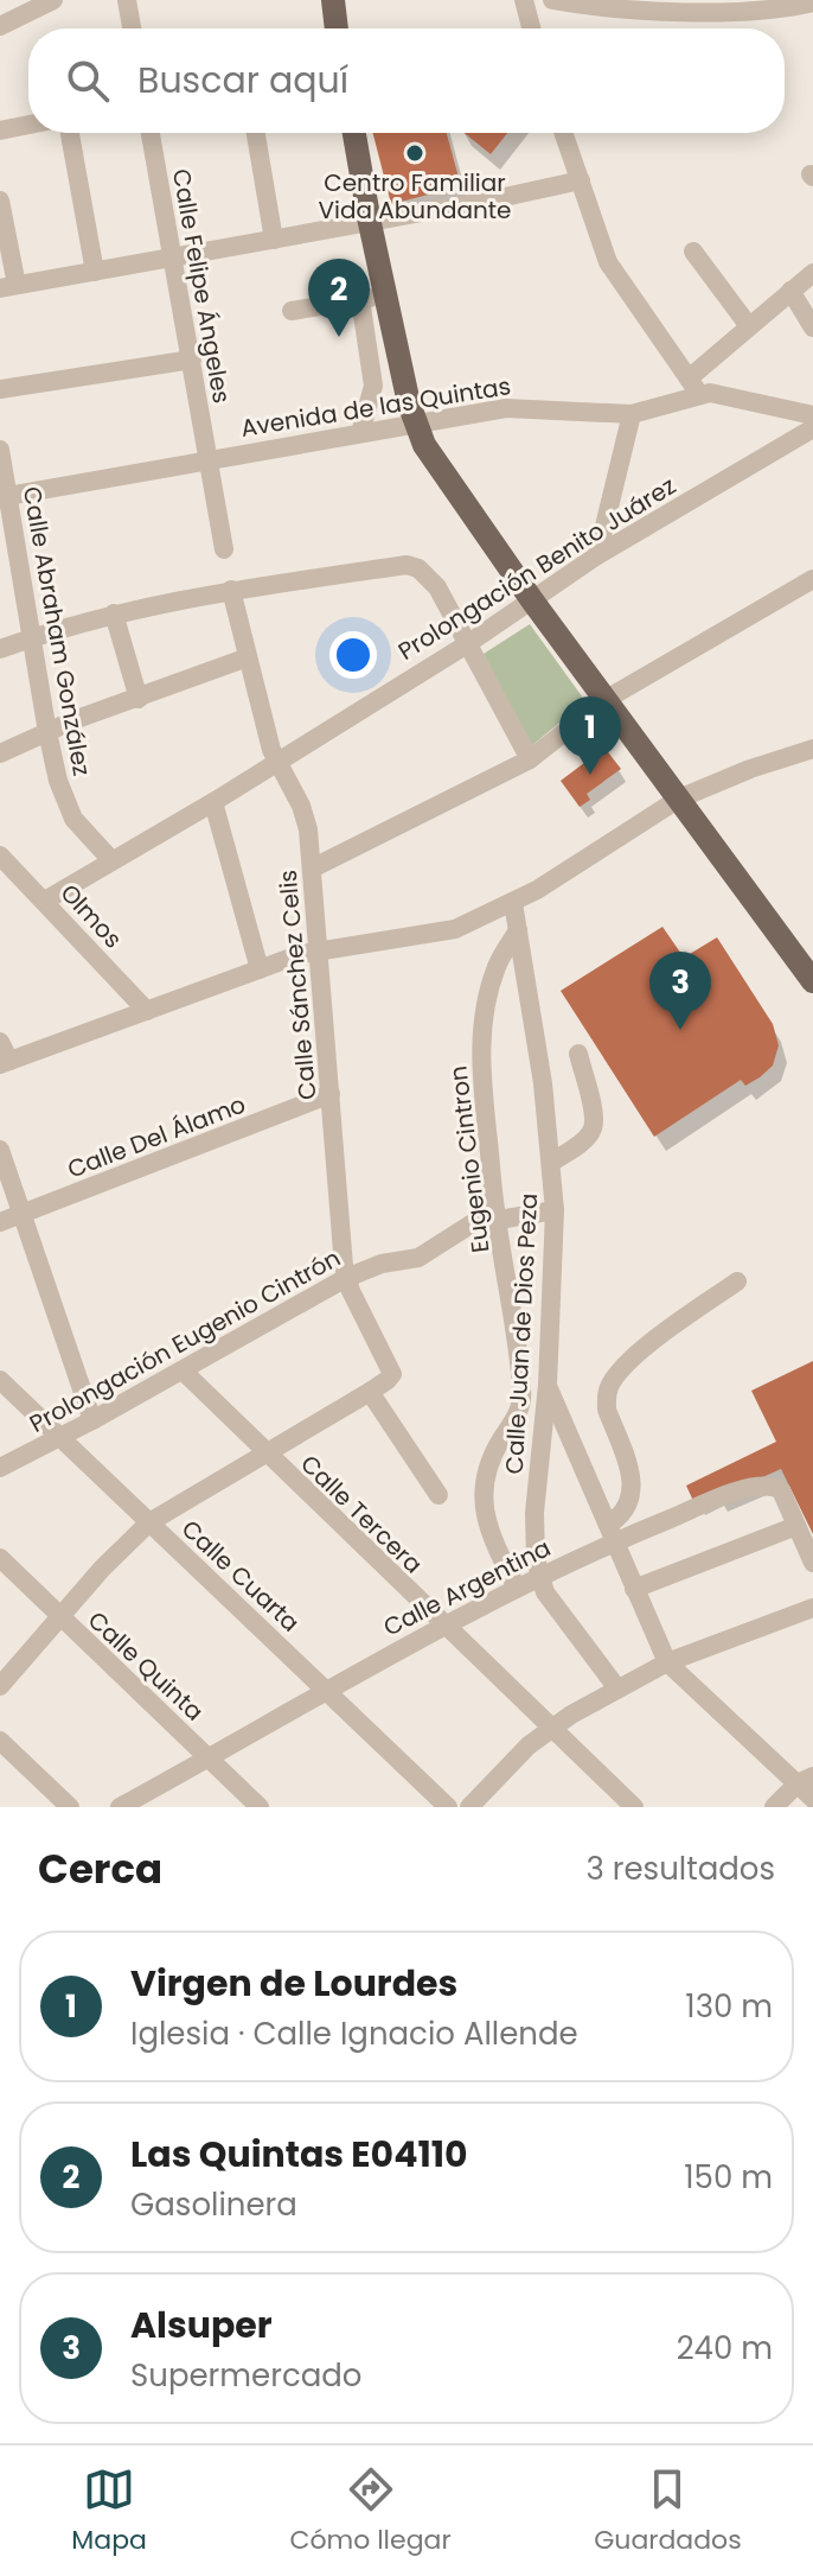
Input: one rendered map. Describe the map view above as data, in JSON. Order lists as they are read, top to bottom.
{
  "streets": {
    "street": [
      "Calle Felipe Ángeles",
      "Avenida de las Quintas",
      "Prolongación Benito Juárez",
      "Calle Abraham González",
      "Olmos",
      "Calle Sánchez Celis",
      "Calle Del Álamo",
      "Eugenio Cintron",
      "Calle Juan de Dios Peza",
      "Prolongación Eugenio Cintrón",
      "Calle Tercera",
      "Calle Cuarta",
      "Calle Argentina",
      "Calle Quinta"
    ]
  },
  "crossings": [
    ["Calle Felipe Ángeles", "Avenida de las Quintas"],
    ["Avenida de las Quintas", "Calle Abraham González"],
    ["Prolongación Benito Juárez", "Calle Abraham González"],
    ["Prolongación Benito Juárez", "Olmos"],
    ["Prolongación Benito Juárez", "Calle Sánchez Celis"],
    ["Calle Sánchez Celis", "Calle Del Álamo"],
    ["Calle Sánchez Celis", "Prolongación Eugenio Cintrón"],
    ["Eugenio Cintron", "Calle Juan de Dios Peza"],
    ["Eugenio Cintron", "Prolongación Eugenio Cintrón"],
    ["Calle Juan de Dios Peza", "Prolongación Eugenio Cintrón"],
    ["Calle Juan de Dios Peza", "Calle Argentina"],
    ["Prolongación Eugenio Cintrón", "Calle Tercera"],
    ["Prolongación Eugenio Cintrón", "Calle Cuarta"],
    ["Calle Tercera", "Calle Argentina"],
    ["Calle Cuarta", "Calle Argentina"],
    ["Calle Argentina", "Calle Quinta"]
  ],
  "places": ["Centro Familiar Vida Abundante"],
  "page": {
    "search": "Buscar aquí",
    "pins": ["2", "1", "3"],
    "heading": ["Cerca", "3 resultados"],
    "list": [
      {
        "mark": "1",
        "name": "Virgen de Lourdes",
        "note": "Iglesia · Calle Ignacio Allende",
        "value": "130 m"
      },
      {
        "mark": "2",
        "name": "Las Quintas E04110",
        "note": "Gasolinera",
        "value": "150 m"
      },
      {
        "mark": "3",
        "name": "Alsuper",
        "note": "Supermercado",
        "value": "240 m"
      }
    ],
    "nav": ["Mapa", "Cómo llegar", "Guardados"]
  }
}
